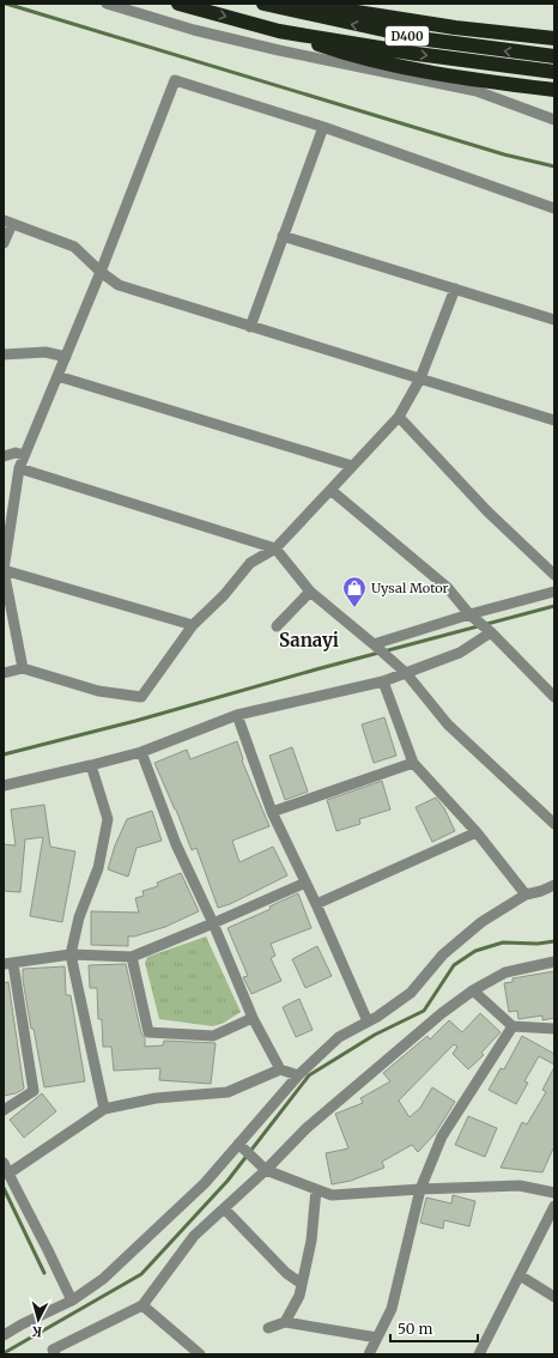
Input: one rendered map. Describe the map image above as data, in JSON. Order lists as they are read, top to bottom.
{
  "streets": {
    "highway": ["D400"]
  },
  "districts": ["Sanayi"],
  "places": {
    "shop": ["Uysal Motor"]
  },
  "scale_bar": "50 m",
  "north": "bottom"
}
